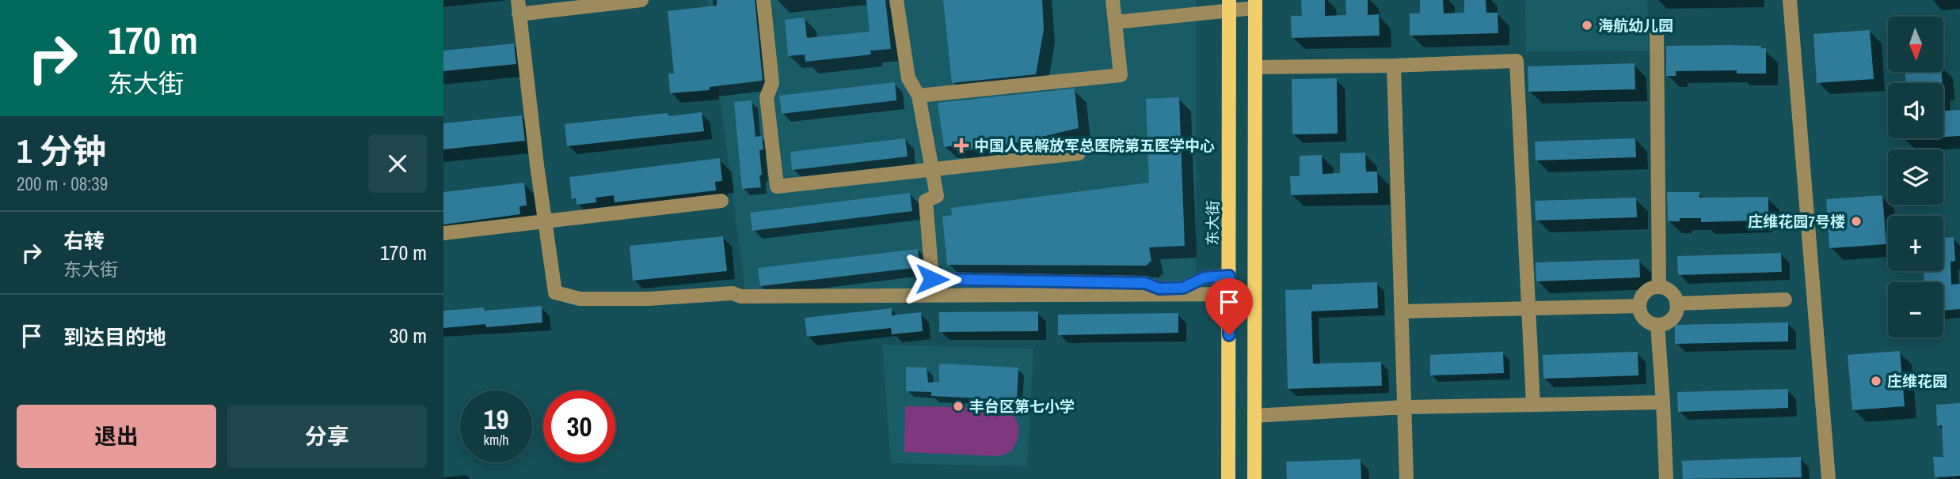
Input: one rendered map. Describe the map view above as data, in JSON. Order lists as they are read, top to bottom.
{
  "streets": {
    "main road": ["东大街"]
  },
  "places": {
    "other": [
      "海航幼儿园",
      "庄维花园7号楼",
      "庄维花园",
      "丰台区第七小学"
    ],
    "health": ["中国人民解放军总医院第五医学中心"]
  },
  "north": "bottom",
  "page": {
    "turn": ["170 m", "东大街"],
    "map_buttons": ["+", "−"],
    "heading": ["1 分钟", "200 m · 08:39"],
    "list": [
      {
        "name": "右转",
        "note": "东大街",
        "value": "170 m"
      },
      {
        "name": "到达目的地",
        "value": "30 m"
      }
    ],
    "speed": "19 km/h",
    "limit": "30",
    "buttons": ["退出", "分享"]
  }
}
